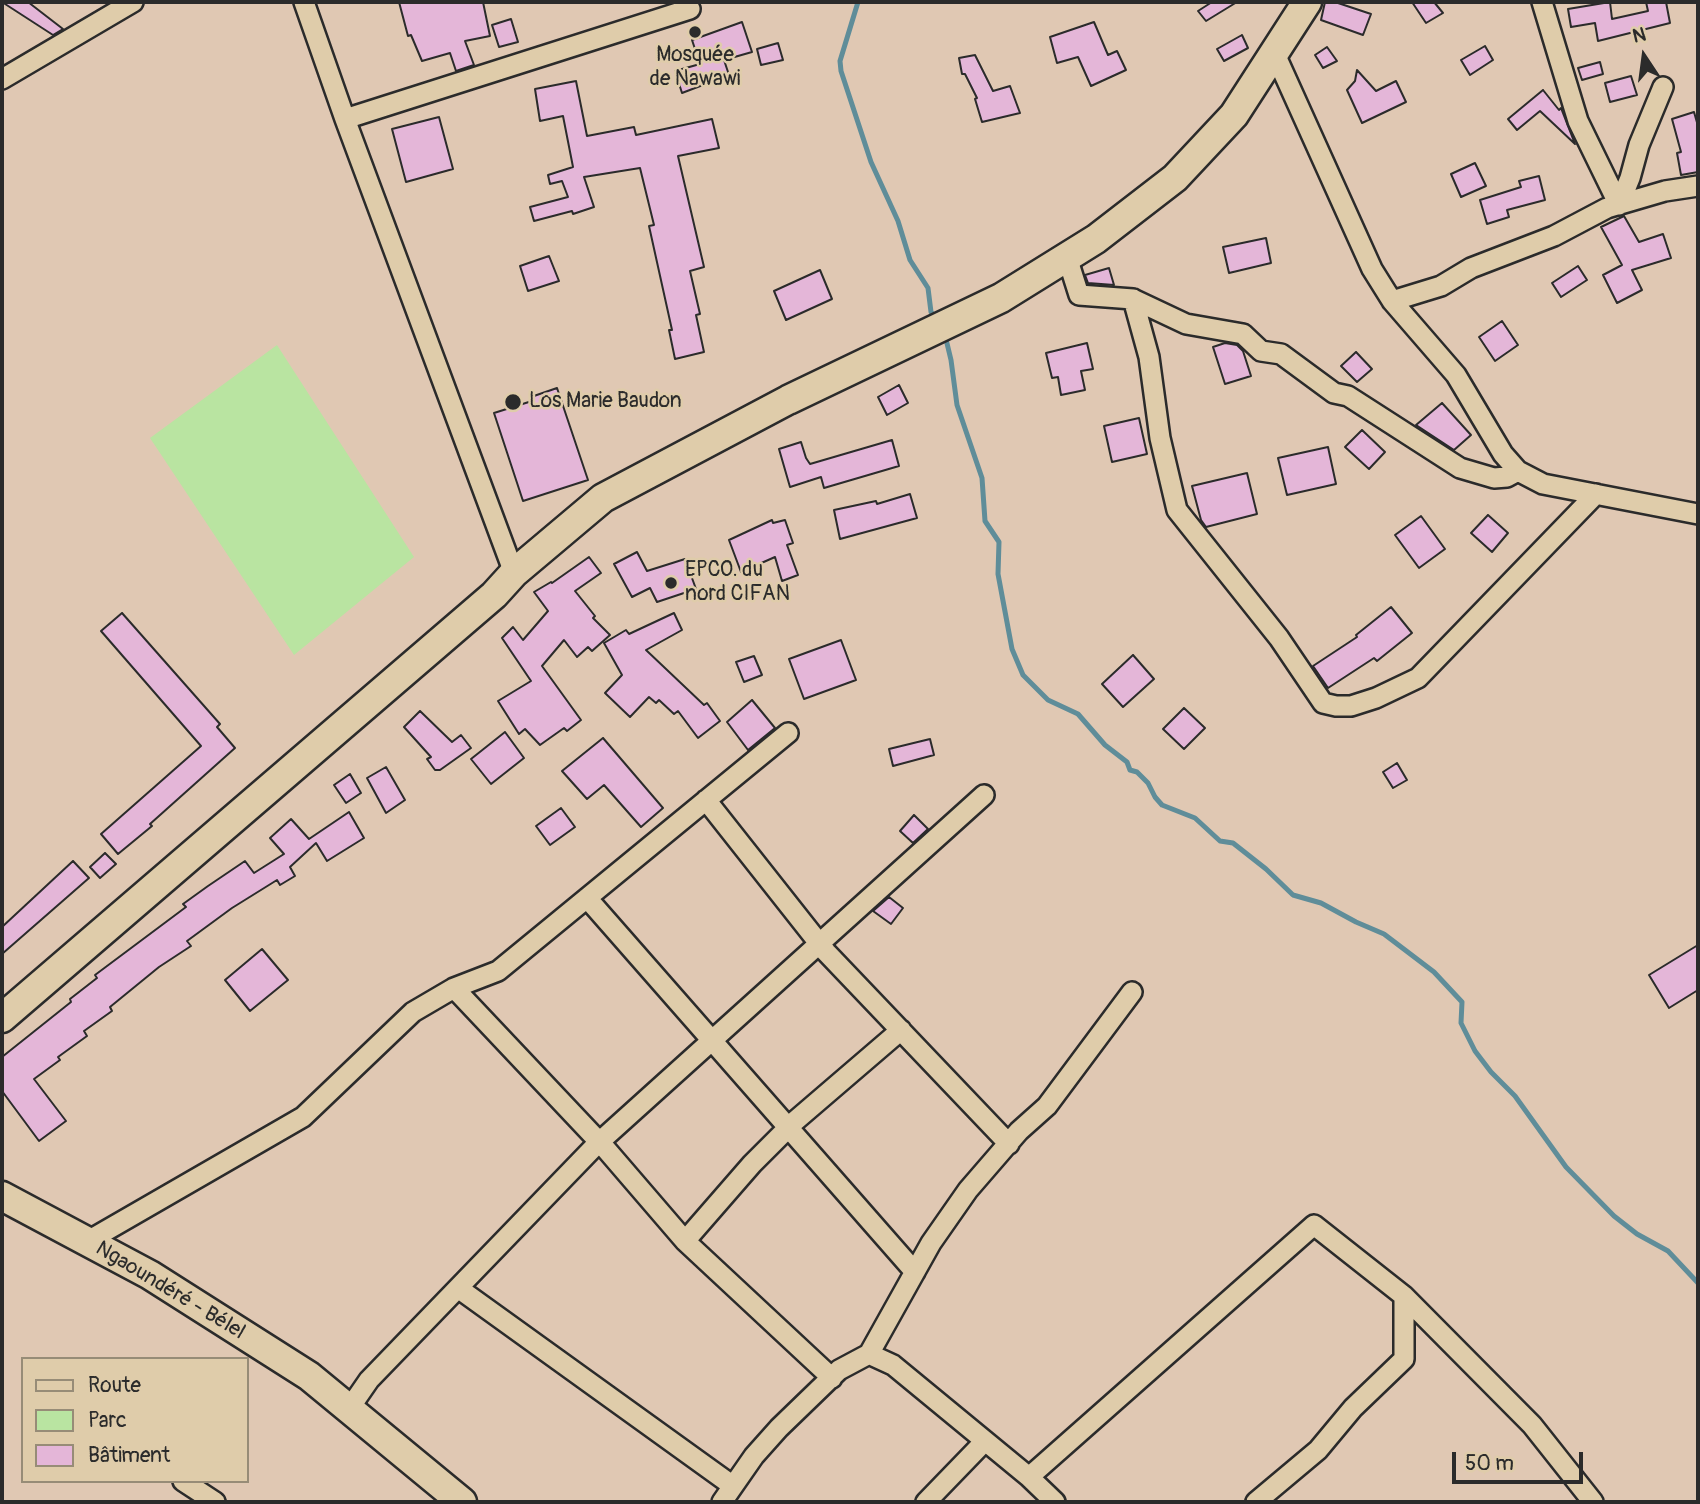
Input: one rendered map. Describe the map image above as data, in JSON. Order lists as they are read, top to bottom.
{
  "streets": {
    "street": ["Ngaoundéré - Bélel"]
  },
  "places": ["Mosquée de Nawawi", "Los Marie Baudon", "EPCO. du nord CIFAN"],
  "legend": ["Route", "Parc", "Bâtiment"],
  "scale_bar": "50 m",
  "north": "top"
}
